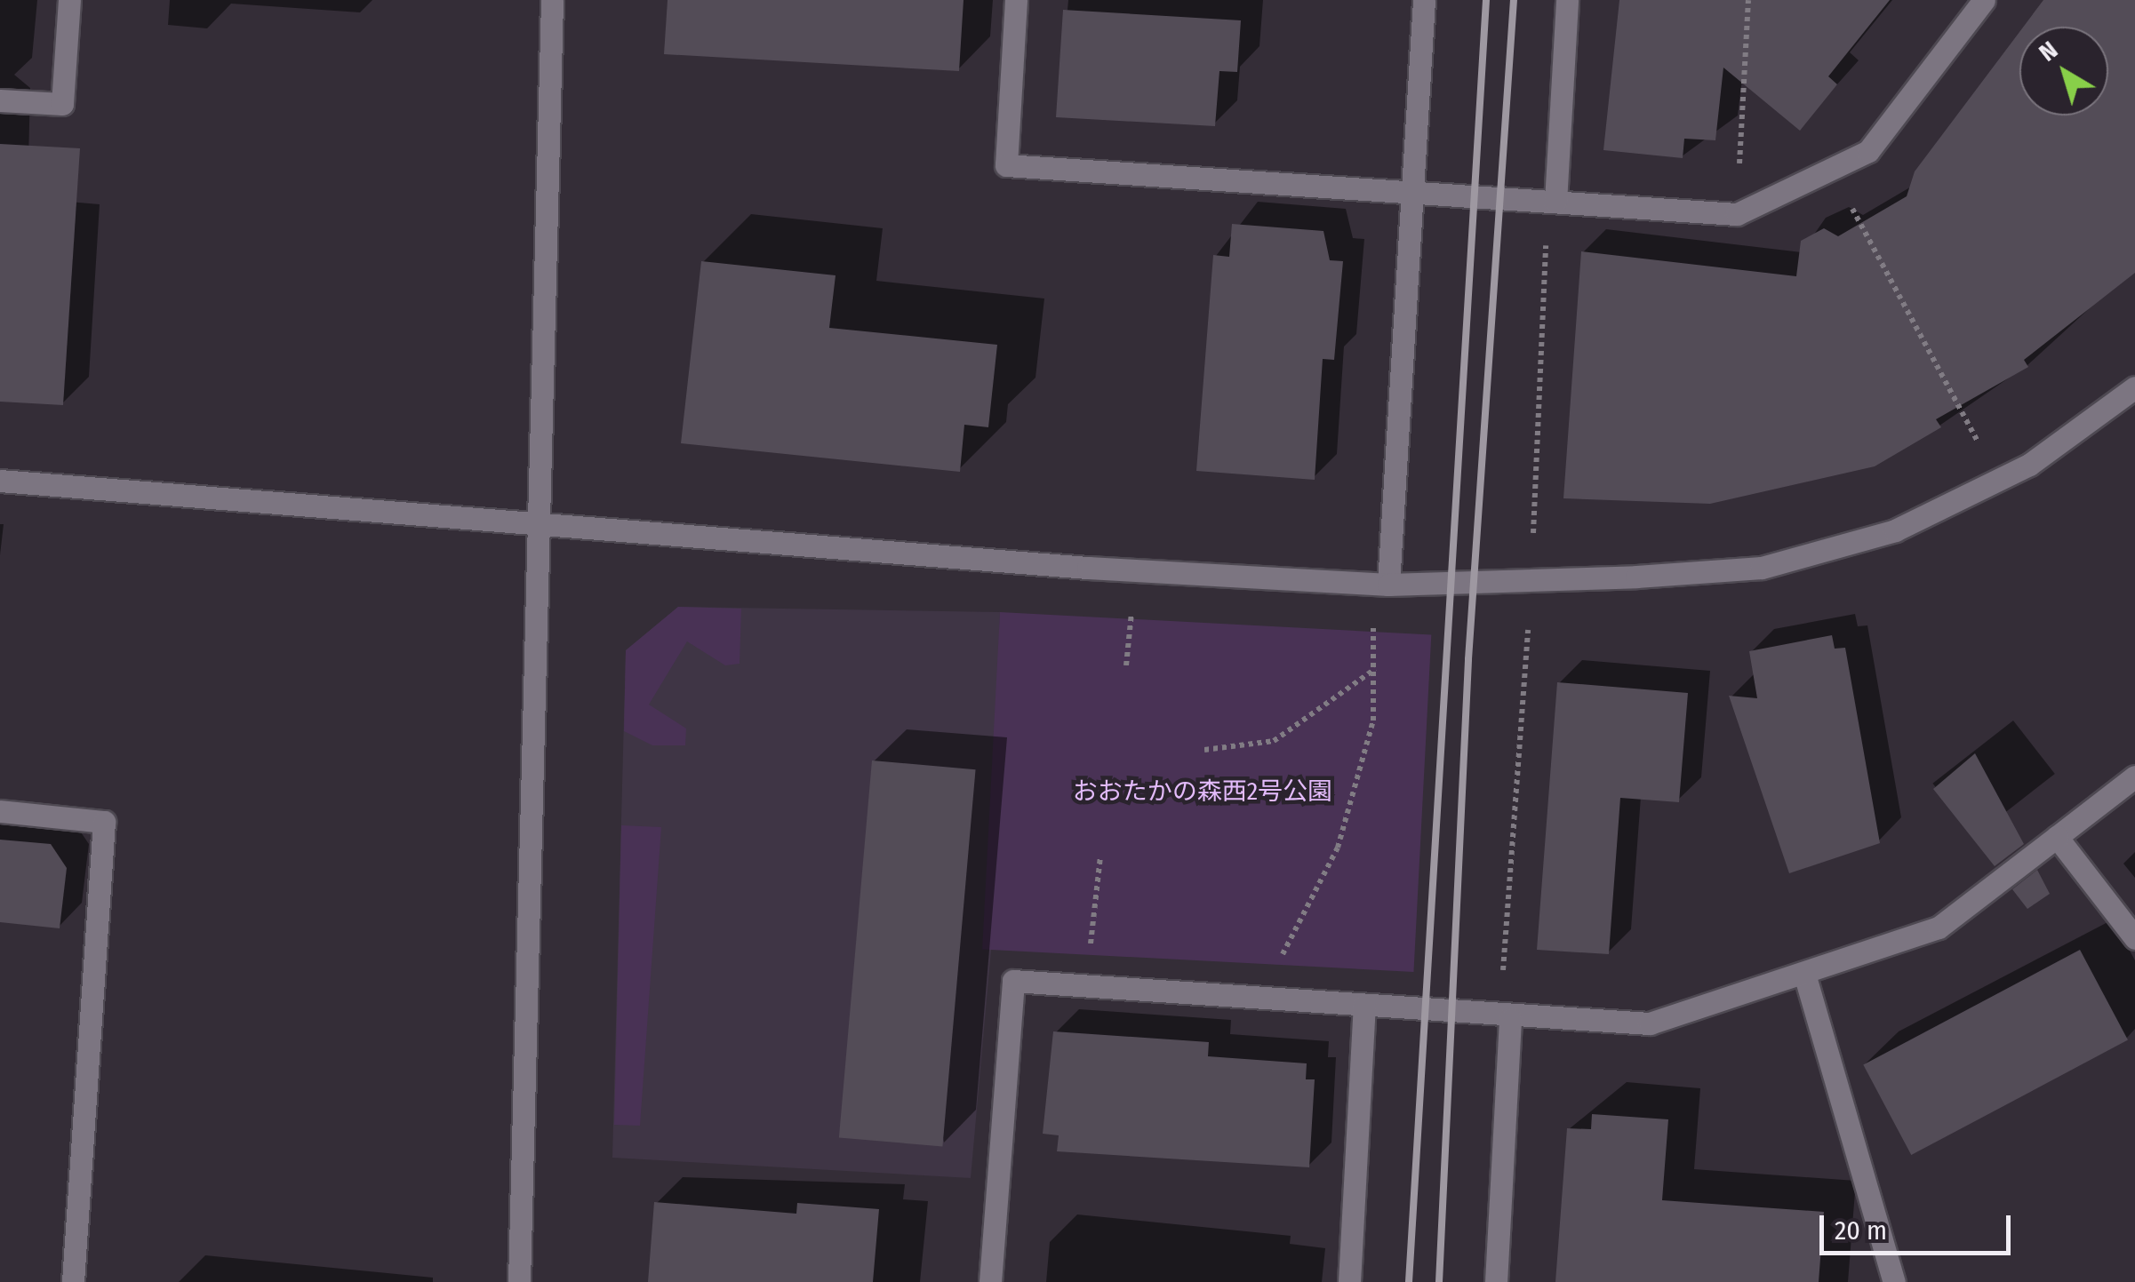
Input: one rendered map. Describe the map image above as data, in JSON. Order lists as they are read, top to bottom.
{
  "parks": ["おおたかの森西2号公園"],
  "scale_bar": "20 m",
  "north": "top left"
}
